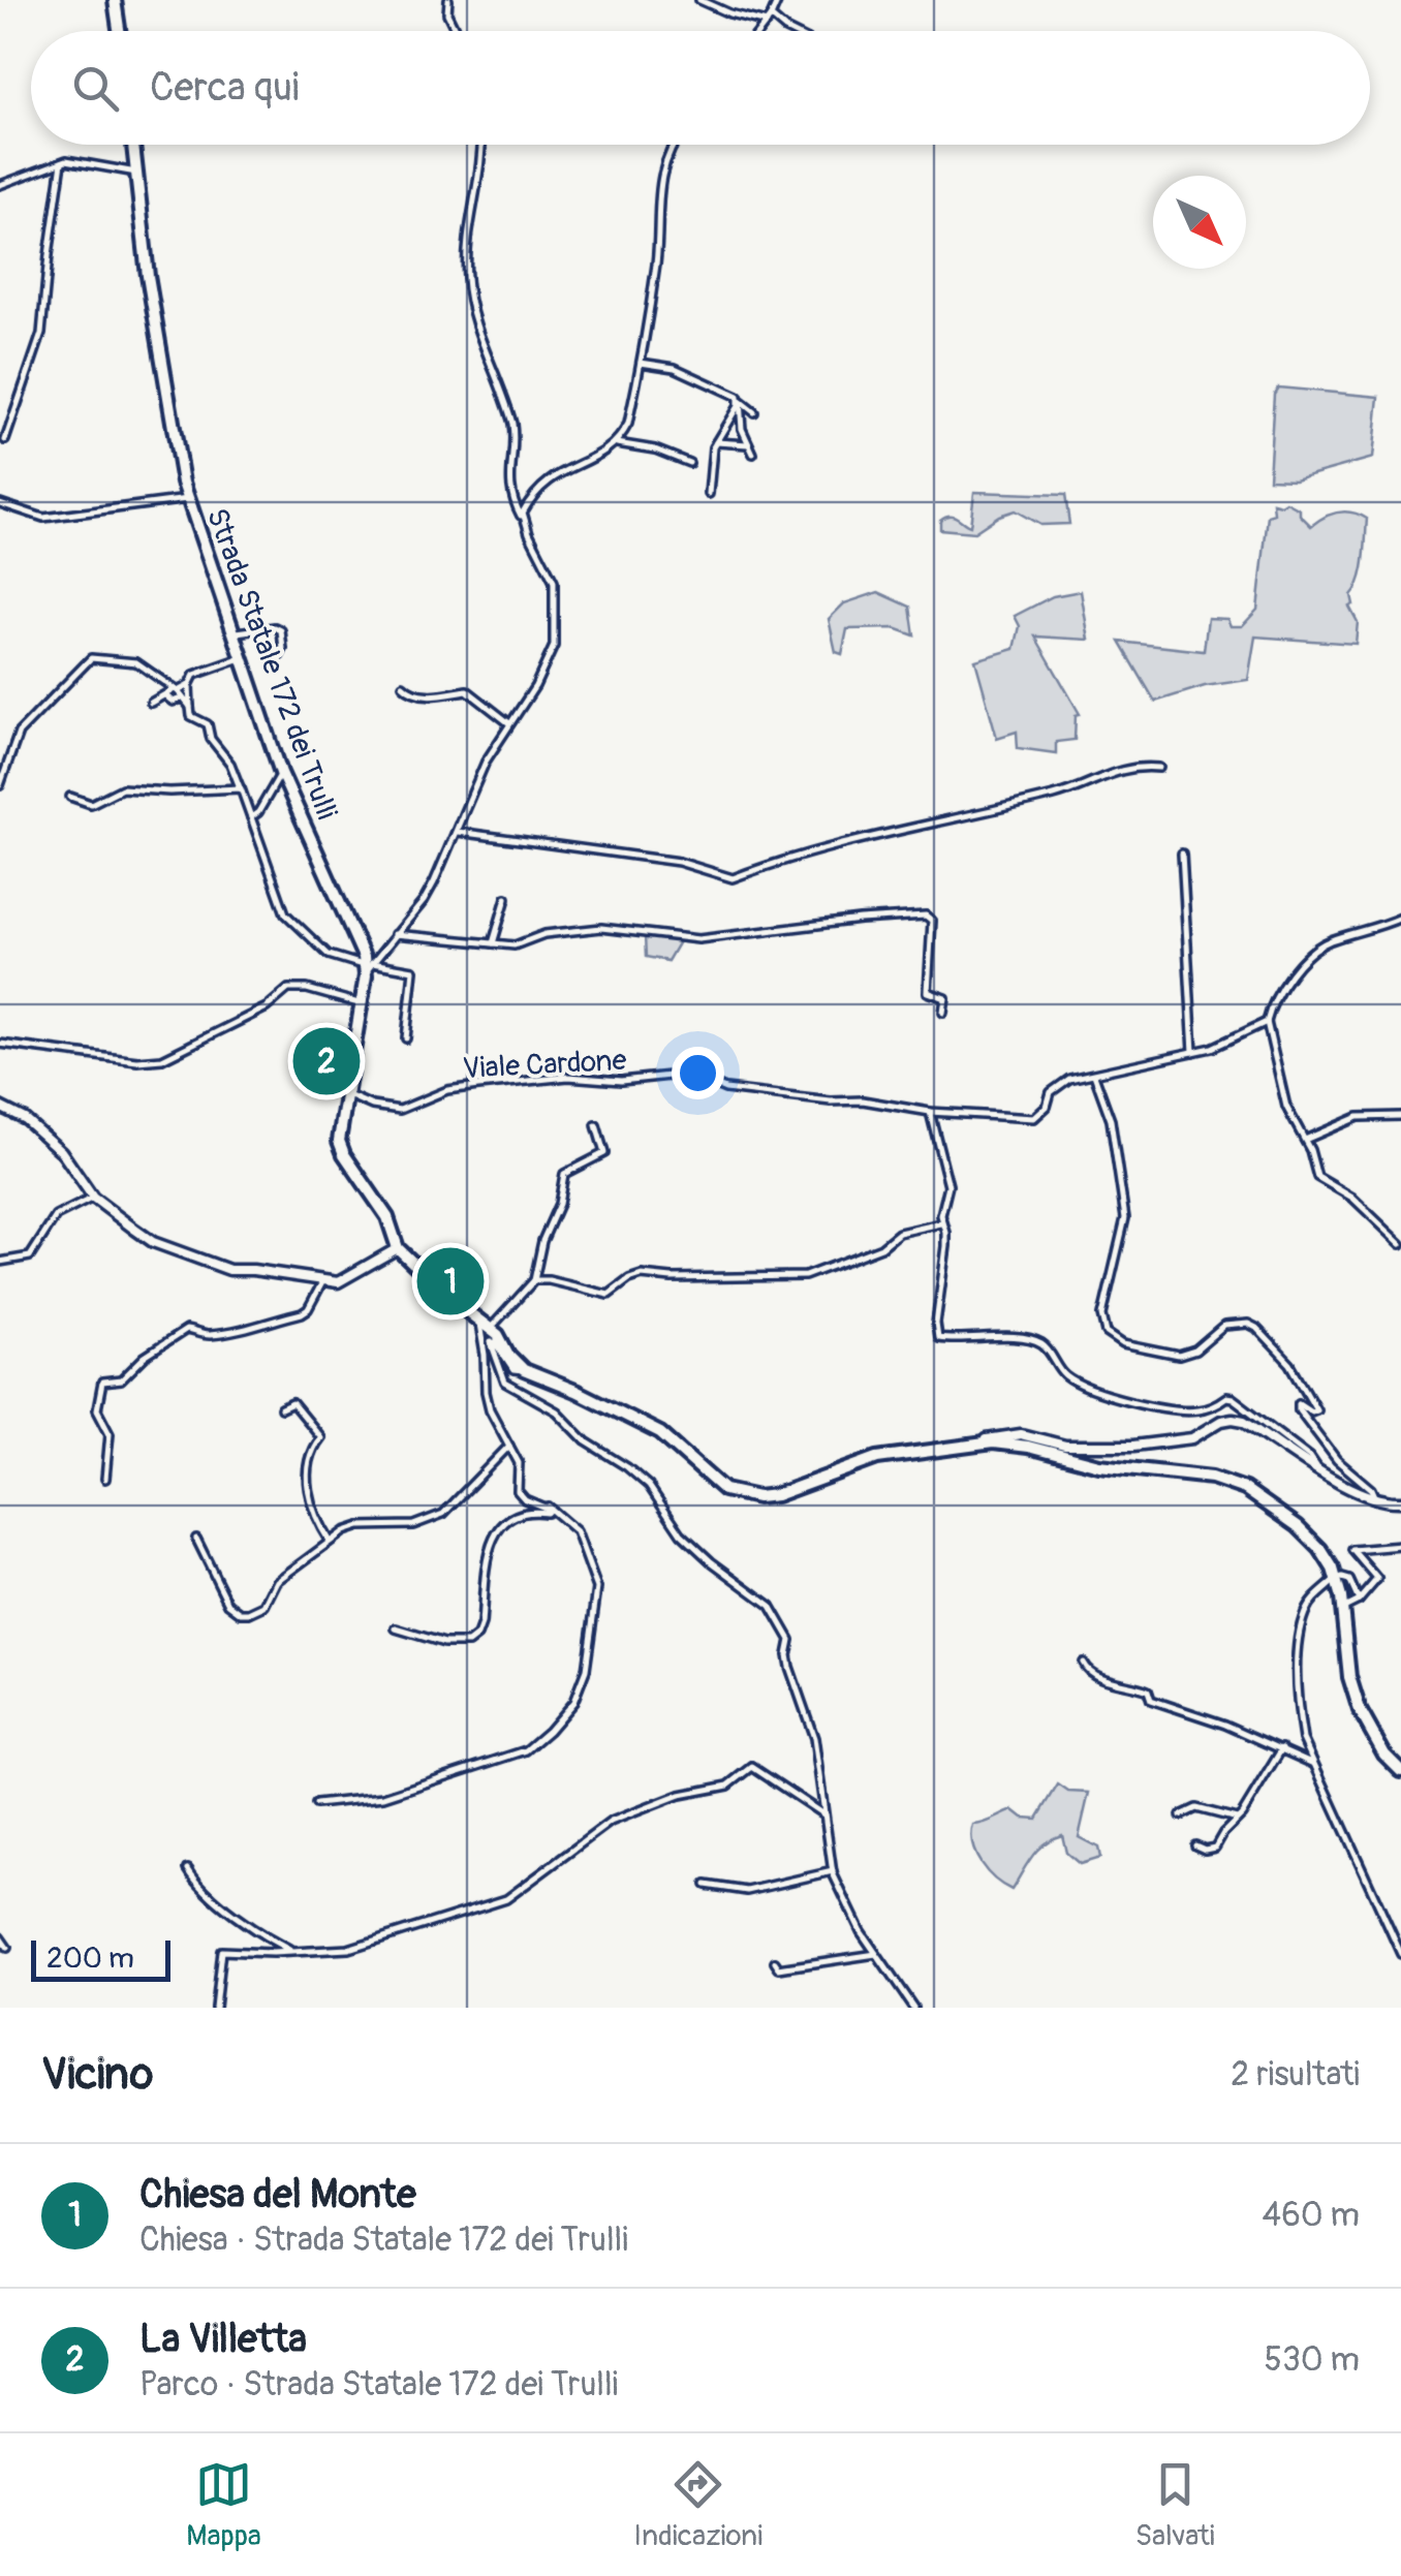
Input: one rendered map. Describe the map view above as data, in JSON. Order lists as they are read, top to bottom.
{
  "streets": {
    "main road": ["Strada Statale 172 dei Trulli"],
    "street": ["Viale Cardone"]
  },
  "scale_bar": "200 m",
  "north": "bottom right",
  "page": {
    "search": "Cerca qui",
    "pins": ["2", "1"],
    "scale": "200 m",
    "heading": ["Vicino", "2 risultati"],
    "list": [
      {
        "mark": "1",
        "name": "Chiesa del Monte",
        "note": "Chiesa · Strada Statale 172 dei Trulli",
        "value": "460 m"
      },
      {
        "mark": "2",
        "name": "La Villetta",
        "note": "Parco · Strada Statale 172 dei Trulli",
        "value": "530 m"
      }
    ],
    "nav": ["Mappa", "Indicazioni", "Salvati"]
  }
}
